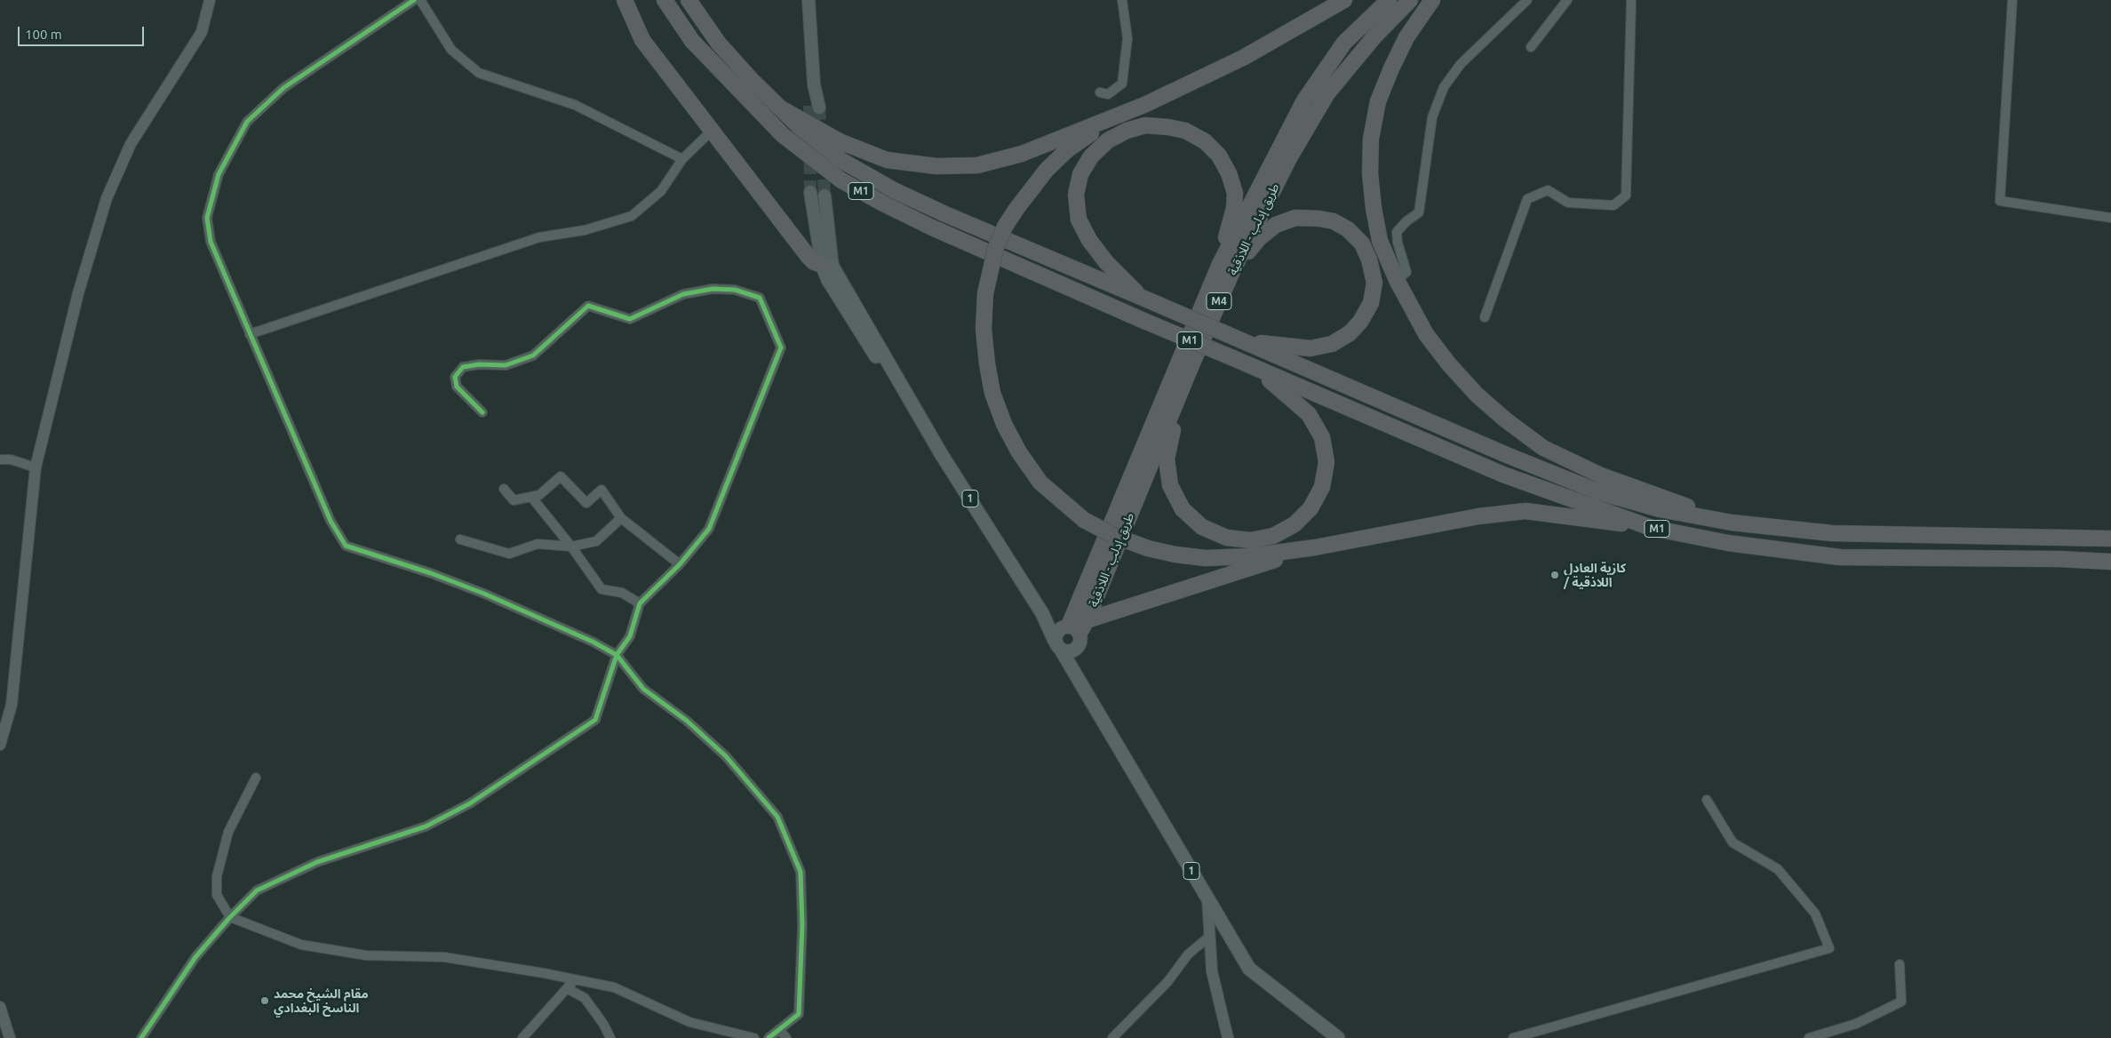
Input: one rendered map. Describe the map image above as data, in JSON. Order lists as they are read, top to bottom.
{
  "streets": {
    "highway": ["M1", "طريق إدلب - اللاذقية", "M4"],
    "main road": ["1"]
  },
  "crossings": [
    ["طريق إدلب - اللاذقية", "1"]
  ],
  "places": ["كازية العادل / اللاذقية", "مقام الشيخ محمد الناسخ البغدادي"],
  "scale_bar": "100 m"
}
